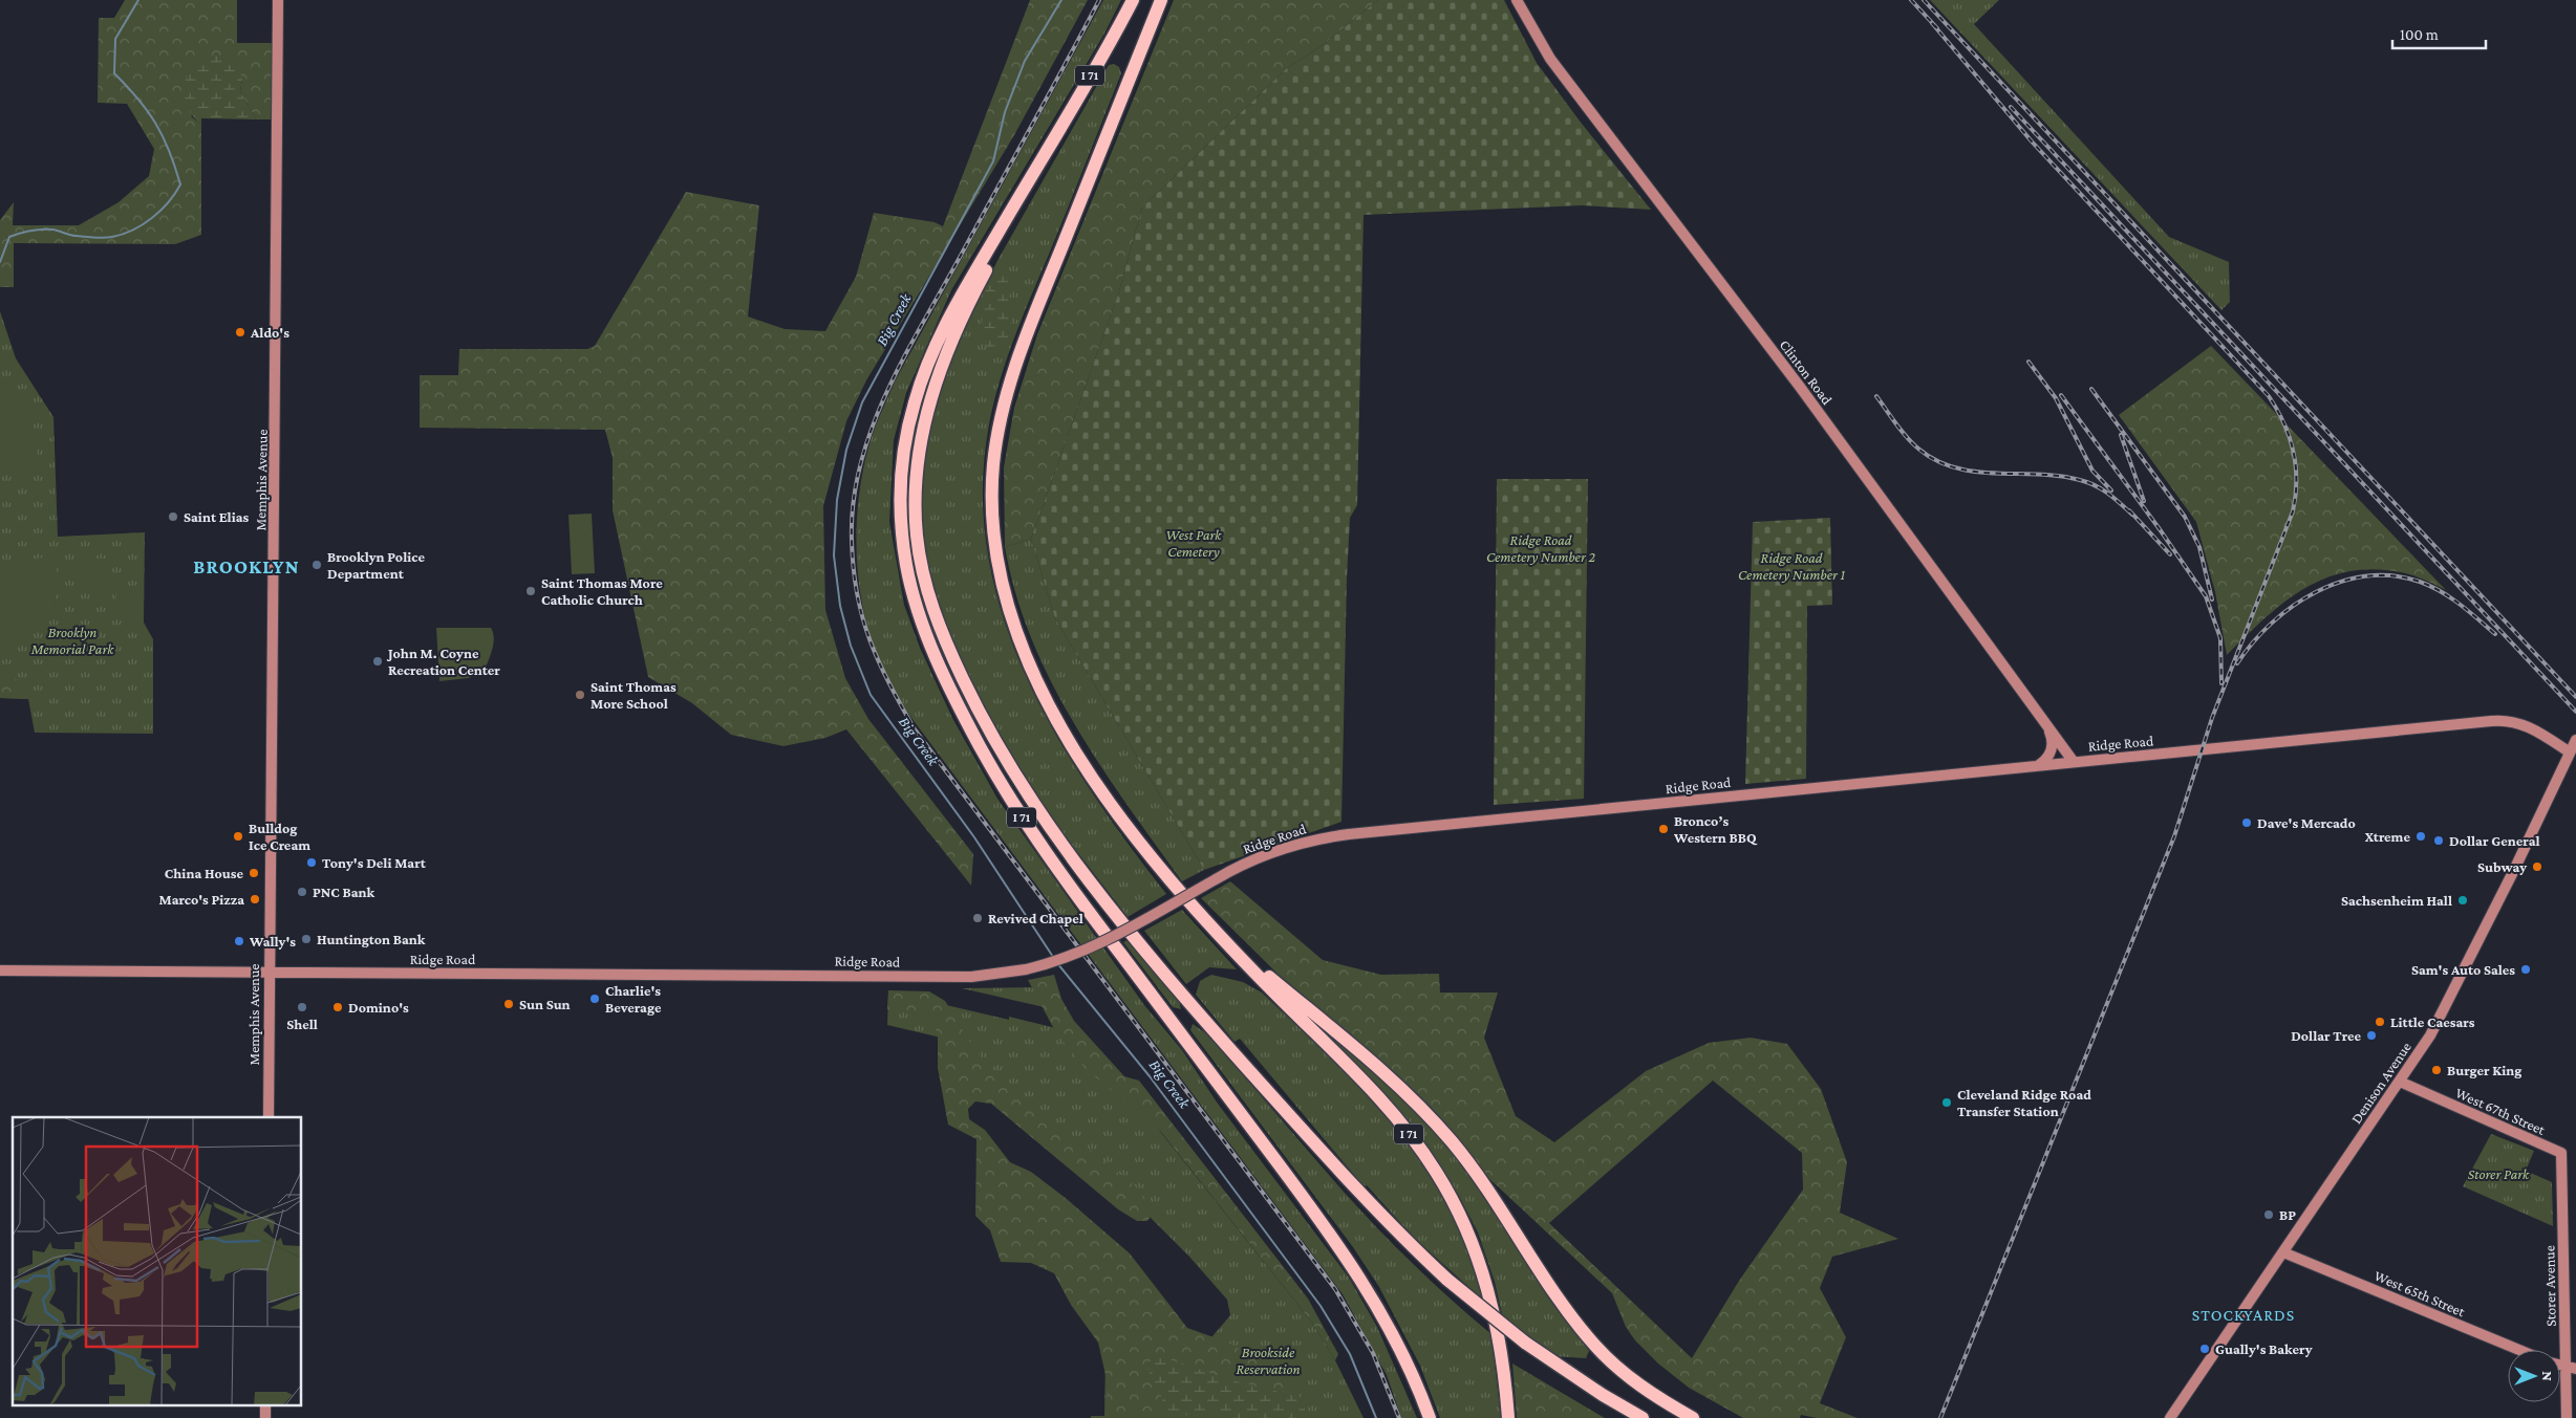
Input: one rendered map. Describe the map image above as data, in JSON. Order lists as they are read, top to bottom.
{
  "streets": {
    "highway": ["I 71"],
    "main road": [
      "Clinton Road",
      "Memphis Avenue",
      "Ridge Road",
      "Denison Avenue",
      "West 67th Street",
      "Storer Avenue",
      "West 65th Street"
    ]
  },
  "crossings": [
    ["Clinton Road", "Ridge Road"],
    ["Memphis Avenue", "Ridge Road"],
    ["Ridge Road", "Denison Avenue"],
    ["Denison Avenue", "West 67th Street"],
    ["Denison Avenue", "West 65th Street"],
    ["West 67th Street", "Storer Avenue"]
  ],
  "districts": ["BROOKLYN", "STOCKYARDS"],
  "water": ["Big Creek"],
  "parks": [
    "West Park Cemetery",
    "Ridge Road Cemetery Number 2",
    "Ridge Road Cemetery Number 1",
    "Brooklyn Memorial Park",
    "Storer Park",
    "Brookside Reservation"
  ],
  "places": [
    "Aldo's",
    "Saint Elias",
    "Brooklyn Police Department",
    "Saint Thomas More Catholic Church",
    "John M. Coyne Recreation Center",
    "Saint Thomas More School",
    "Dave's Mercado",
    "Bronco’s Western BBQ",
    "Bulldog Ice Cream",
    "Xtreme",
    "Dollar General",
    "Tony's Deli Mart",
    "Subway",
    "China House",
    "PNC Bank",
    "Marco's Pizza",
    "Sachsenheim Hall",
    "Revived Chapel",
    "Huntington Bank",
    "Wally's",
    "Sam's Auto Sales",
    "Charlie's Beverage",
    "Sun Sun",
    "Shell",
    "Domino's",
    "Little Caesars",
    "Dollar Tree",
    "Burger King",
    "Cleveland Ridge Road Transfer Station",
    "BP",
    "Gually's Bakery"
  ],
  "scale_bar": "100 m",
  "north": "right"
}
